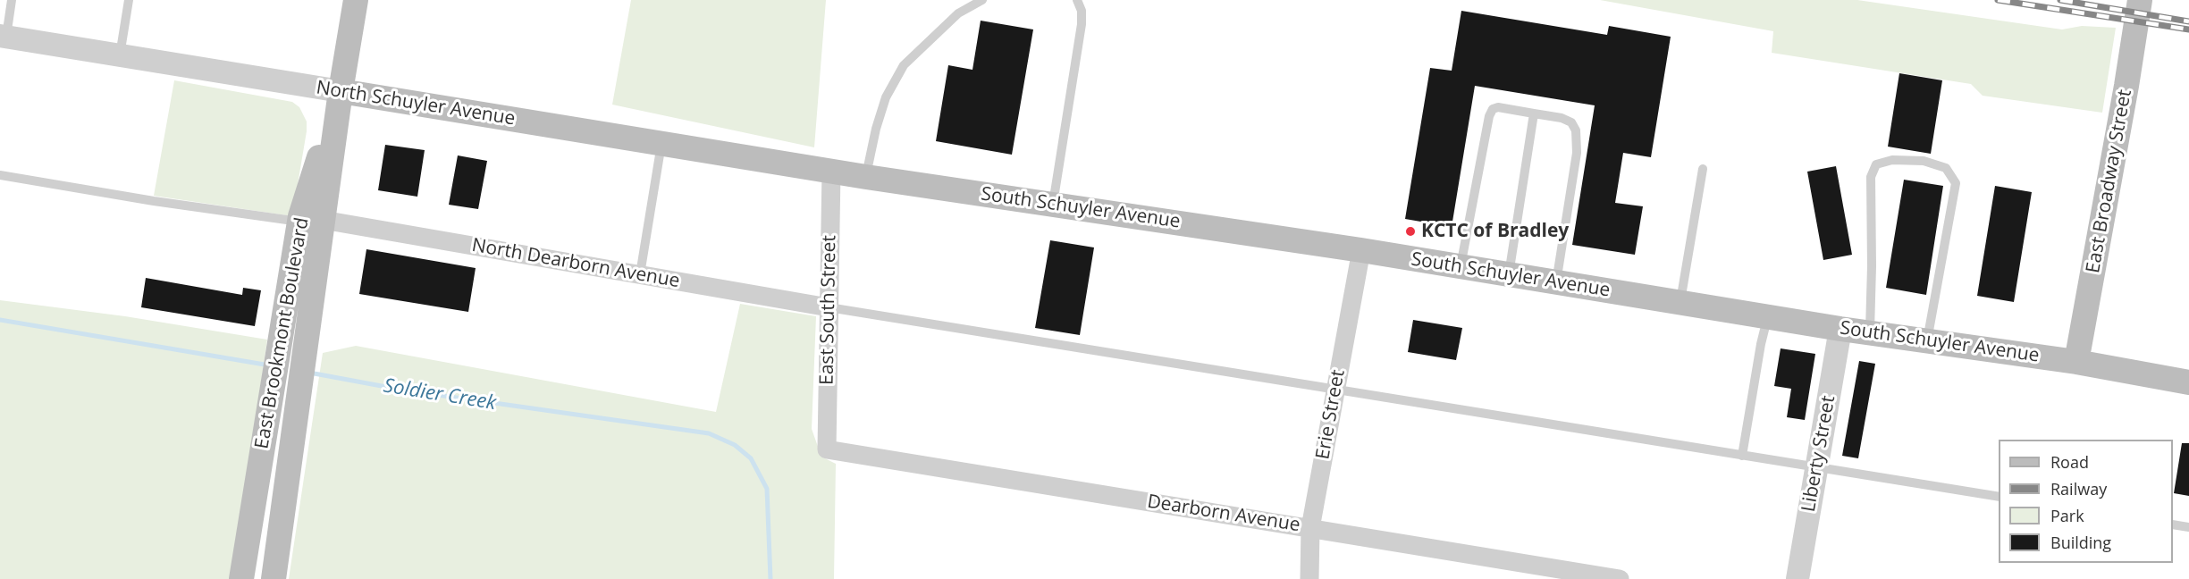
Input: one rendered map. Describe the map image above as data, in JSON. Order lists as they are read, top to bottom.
{
  "streets": {
    "main road": [
      "North Schuyler Avenue",
      "East Broadway Street",
      "South Schuyler Avenue",
      "East Brookmont Boulevard"
    ],
    "street": [
      "North Dearborn Avenue",
      "East South Street",
      "Erie Street",
      "Liberty Street",
      "Dearborn Avenue"
    ]
  },
  "crossings": [
    ["North Schuyler Avenue", "South Schuyler Avenue"],
    ["North Schuyler Avenue", "East South Street"],
    ["North Schuyler Avenue", "East Brookmont Boulevard"],
    ["East Broadway Street", "South Schuyler Avenue"],
    ["South Schuyler Avenue", "East South Street"],
    ["South Schuyler Avenue", "Erie Street"],
    ["South Schuyler Avenue", "Liberty Street"],
    ["North Dearborn Avenue", "East South Street"],
    ["North Dearborn Avenue", "East Brookmont Boulevard"],
    ["East South Street", "Dearborn Avenue"],
    ["Erie Street", "Dearborn Avenue"]
  ],
  "water": ["Soldier Creek"],
  "places": ["KCTC of Bradley"],
  "legend": [
    "Road",
    "Railway",
    "Park",
    "Building"
  ]
}
